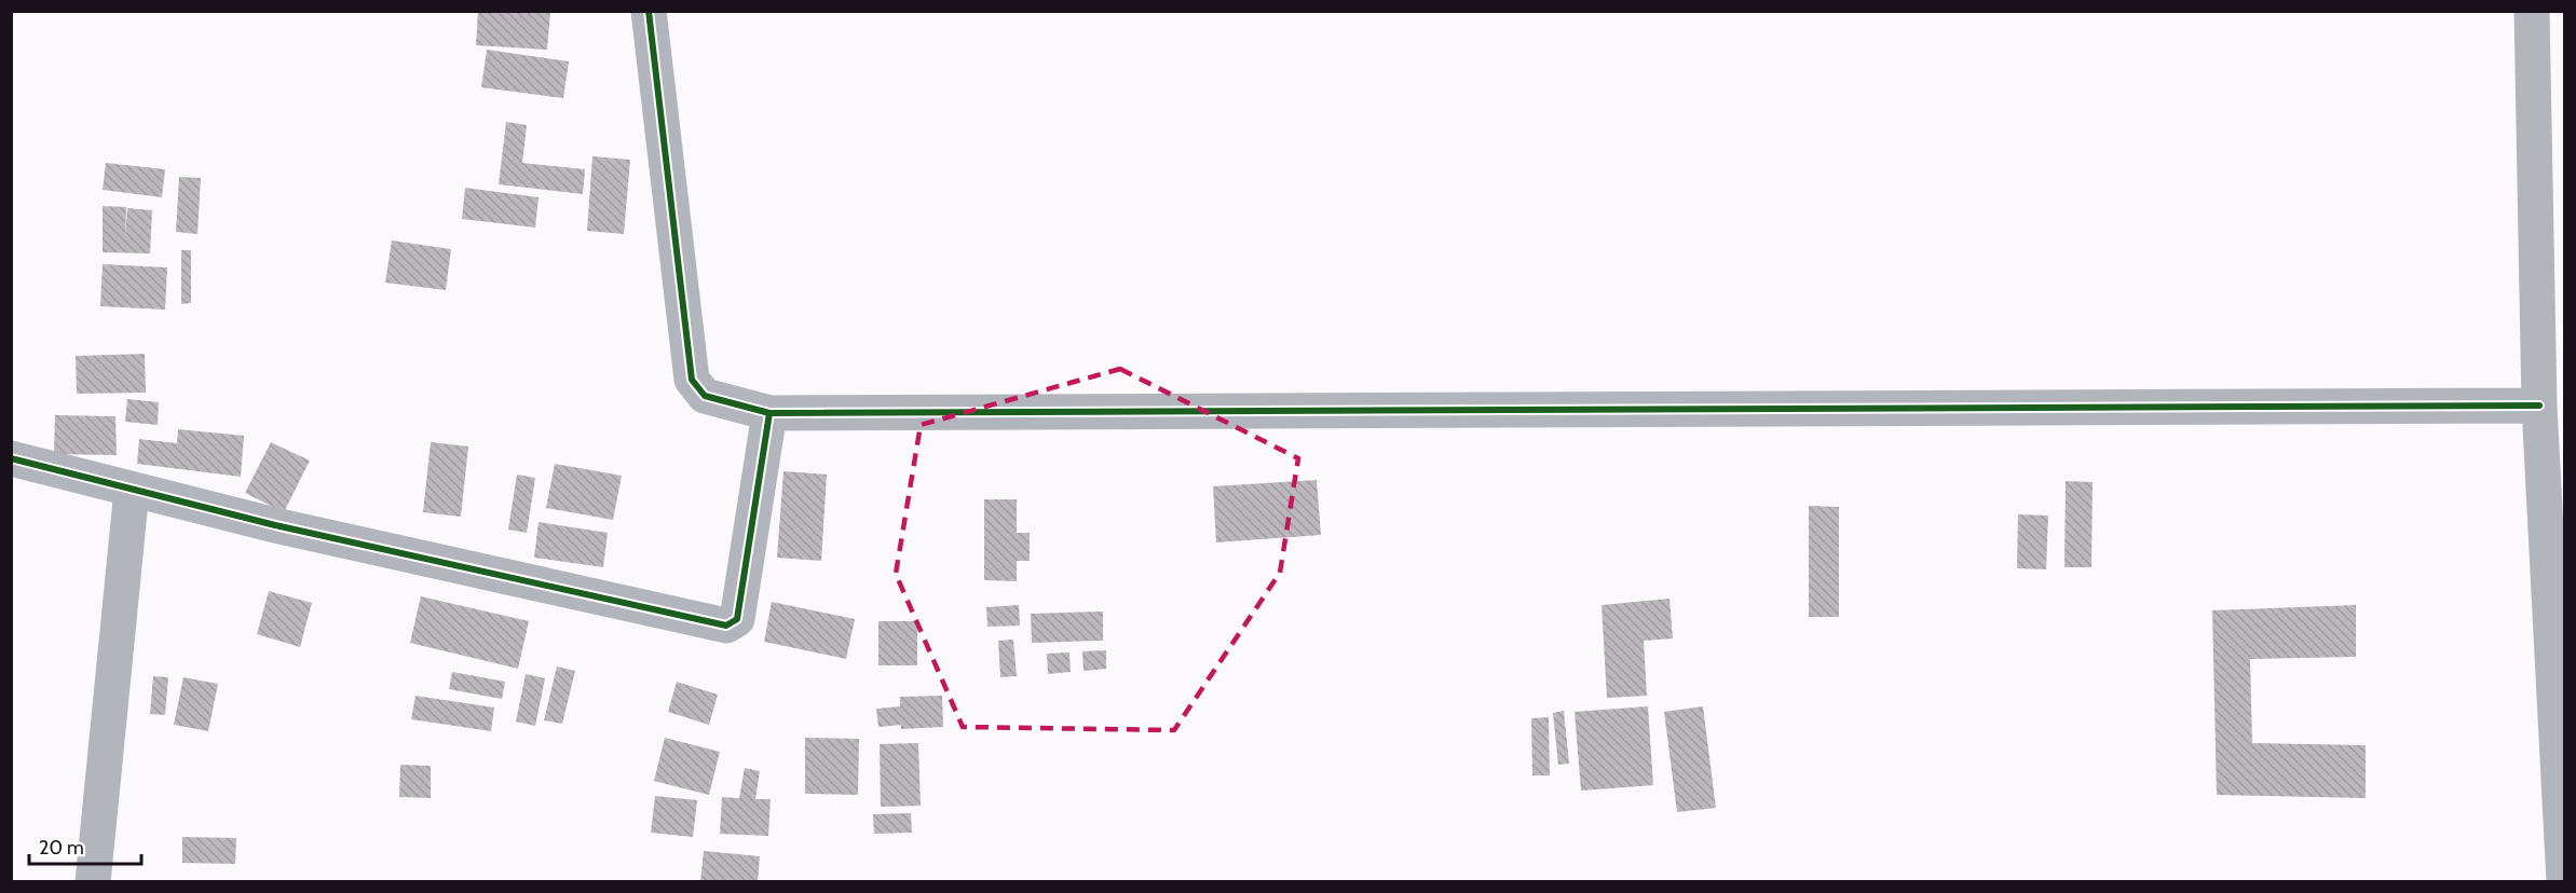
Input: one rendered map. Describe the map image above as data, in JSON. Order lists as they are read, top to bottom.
{
  "scale_bar": "20 m"
}
